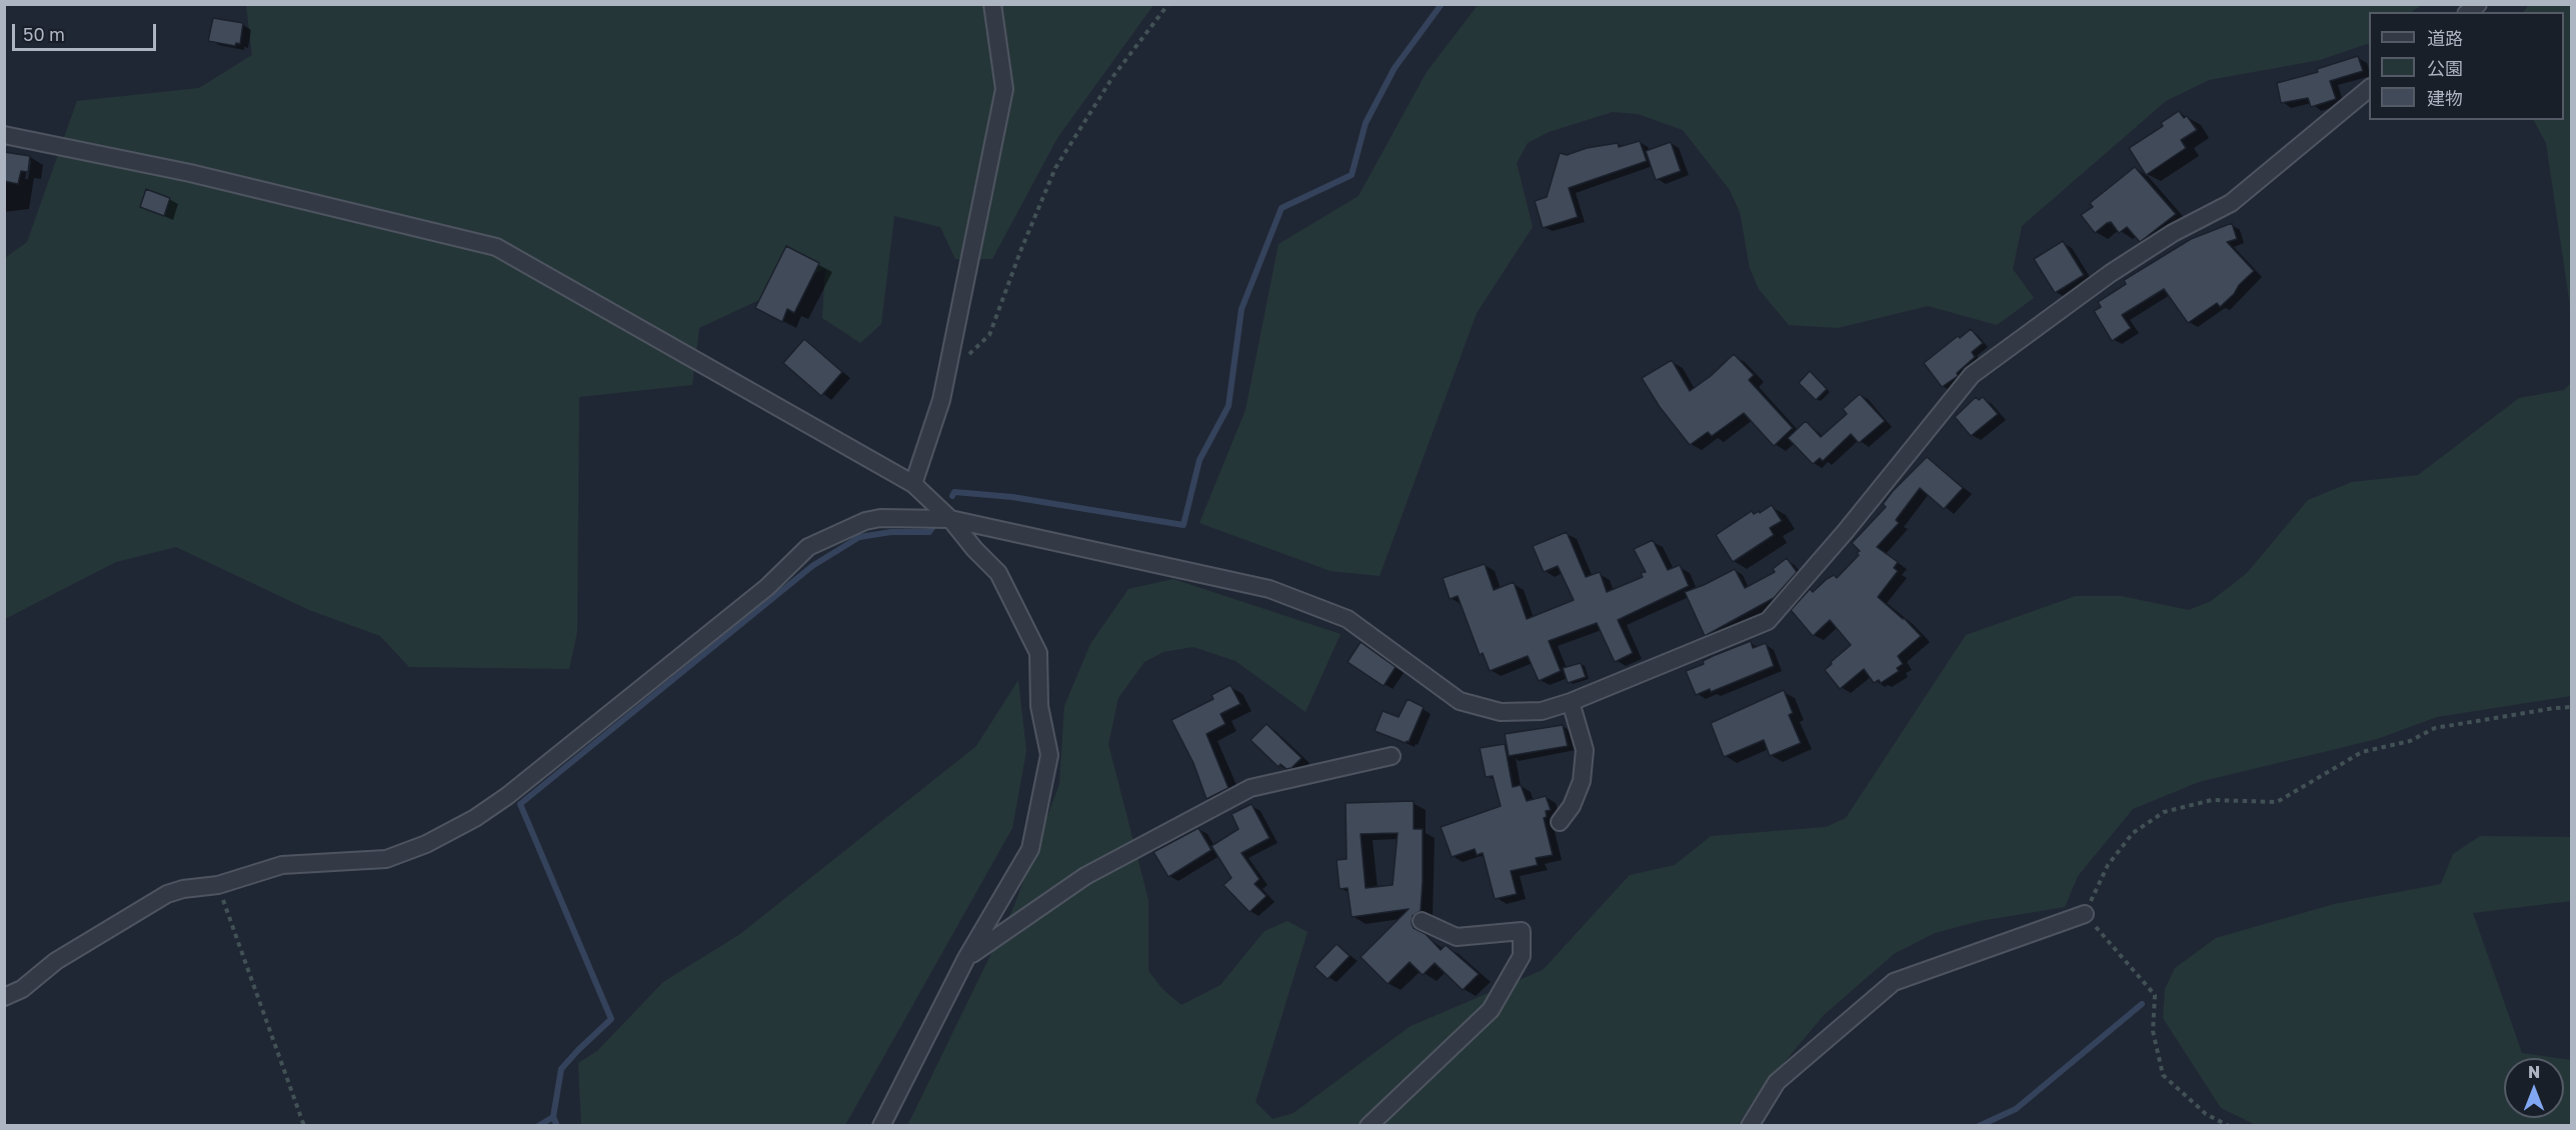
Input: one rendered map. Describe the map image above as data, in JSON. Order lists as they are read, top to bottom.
{
  "legend": ["道路", "公園", "建物"],
  "scale_bar": "50 m",
  "north": "top"
}
